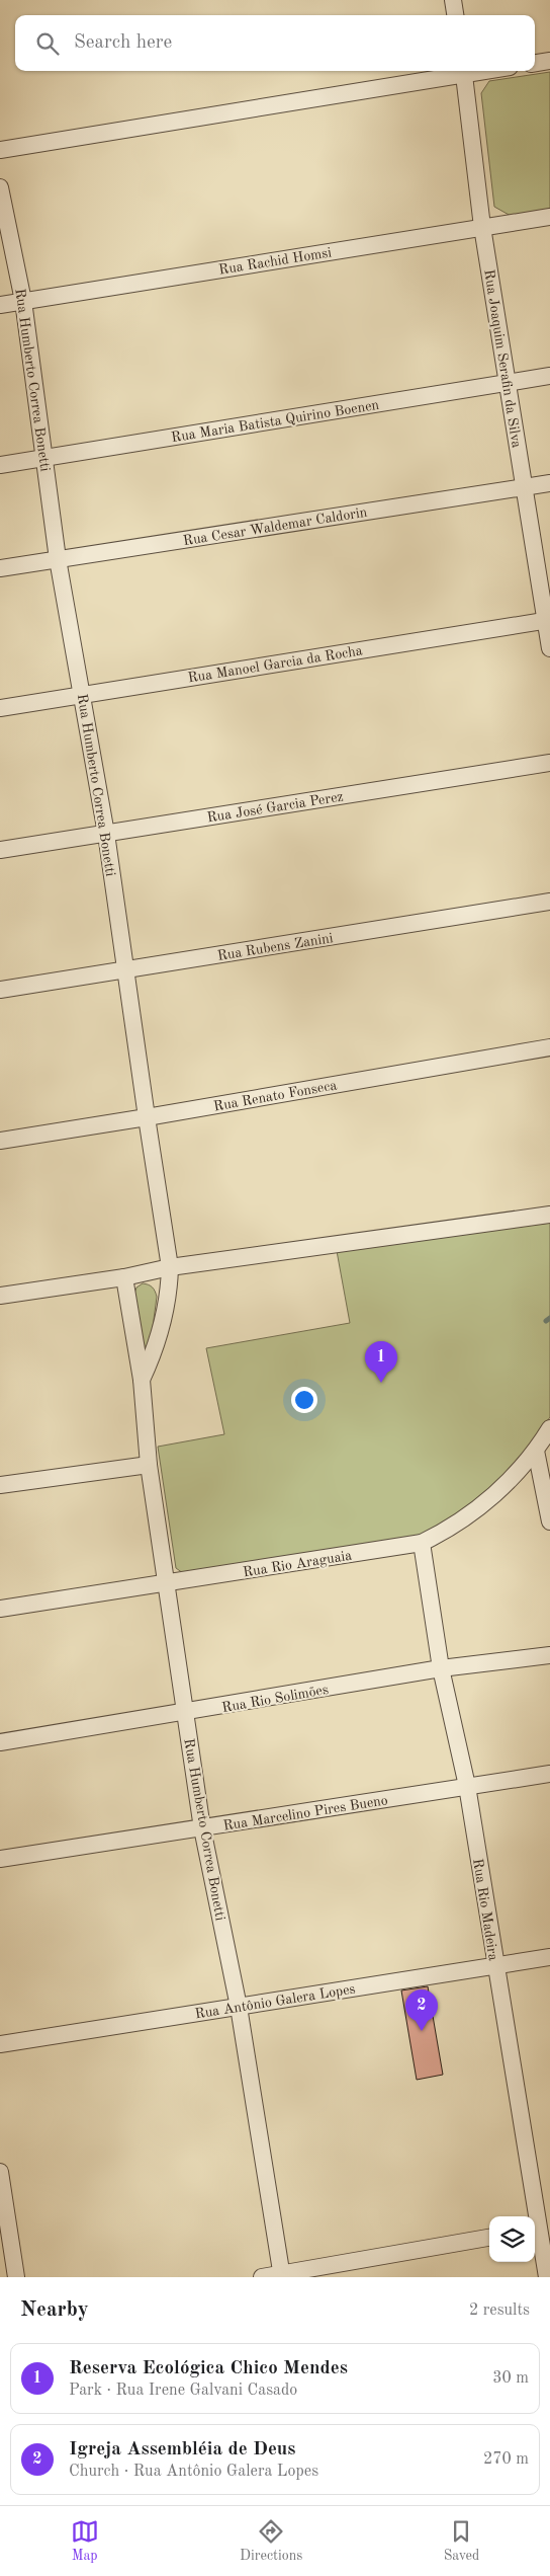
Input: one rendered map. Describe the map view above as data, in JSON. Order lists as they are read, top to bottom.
{
  "streets": {
    "street": [
      "Rua Rachid Homsi",
      "Rua Joaquim Serafin da Silva",
      "Rua Humberto Correa Bonetti",
      "Rua Maria Batista Quirino Boenen",
      "Rua Cesar Waldemar Caldorin",
      "Rua Manoel Garcia da Rocha",
      "Rua José Garcia Perez",
      "Rua Rubens Zanini",
      "Rua Renato Fonseca",
      "Rua Rio Araguaia",
      "Rua Rio Solimões",
      "Rua Marcelino Pires Bueno",
      "Rua Rio Madeira",
      "Rua Antônio Galera Lopes"
    ]
  },
  "crossings": [
    ["Rua Rachid Homsi", "Rua Joaquim Serafin da Silva"],
    ["Rua Rachid Homsi", "Rua Humberto Correa Bonetti"],
    ["Rua Joaquim Serafin da Silva", "Rua Maria Batista Quirino Boenen"],
    ["Rua Joaquim Serafin da Silva", "Rua Cesar Waldemar Caldorin"],
    ["Rua Joaquim Serafin da Silva", "Rua Manoel Garcia da Rocha"],
    ["Rua Humberto Correa Bonetti", "Rua Maria Batista Quirino Boenen"],
    ["Rua Humberto Correa Bonetti", "Rua Cesar Waldemar Caldorin"],
    ["Rua Humberto Correa Bonetti", "Rua Manoel Garcia da Rocha"],
    ["Rua Humberto Correa Bonetti", "Rua José Garcia Perez"],
    ["Rua Humberto Correa Bonetti", "Rua Rubens Zanini"],
    ["Rua Humberto Correa Bonetti", "Rua Renato Fonseca"],
    ["Rua Humberto Correa Bonetti", "Rua Rio Araguaia"],
    ["Rua Humberto Correa Bonetti", "Rua Rio Solimões"],
    ["Rua Humberto Correa Bonetti", "Rua Marcelino Pires Bueno"],
    ["Rua Humberto Correa Bonetti", "Rua Antônio Galera Lopes"],
    ["Rua Rio Araguaia", "Rua Rio Madeira"],
    ["Rua Rio Solimões", "Rua Rio Madeira"],
    ["Rua Marcelino Pires Bueno", "Rua Rio Madeira"],
    ["Rua Rio Madeira", "Rua Antônio Galera Lopes"]
  ],
  "page": {
    "search": "Search here",
    "pins": ["1", "2"],
    "heading": ["Nearby", "2 results"],
    "list": [
      {
        "mark": "1",
        "name": "Reserva Ecológica Chico Mendes",
        "note": "Park · Rua Irene Galvani Casado",
        "value": "30 m"
      },
      {
        "mark": "2",
        "name": "Igreja Assembléia de Deus",
        "note": "Church · Rua Antônio Galera Lopes",
        "value": "270 m"
      }
    ],
    "nav": ["Map", "Directions", "Saved"]
  }
}
